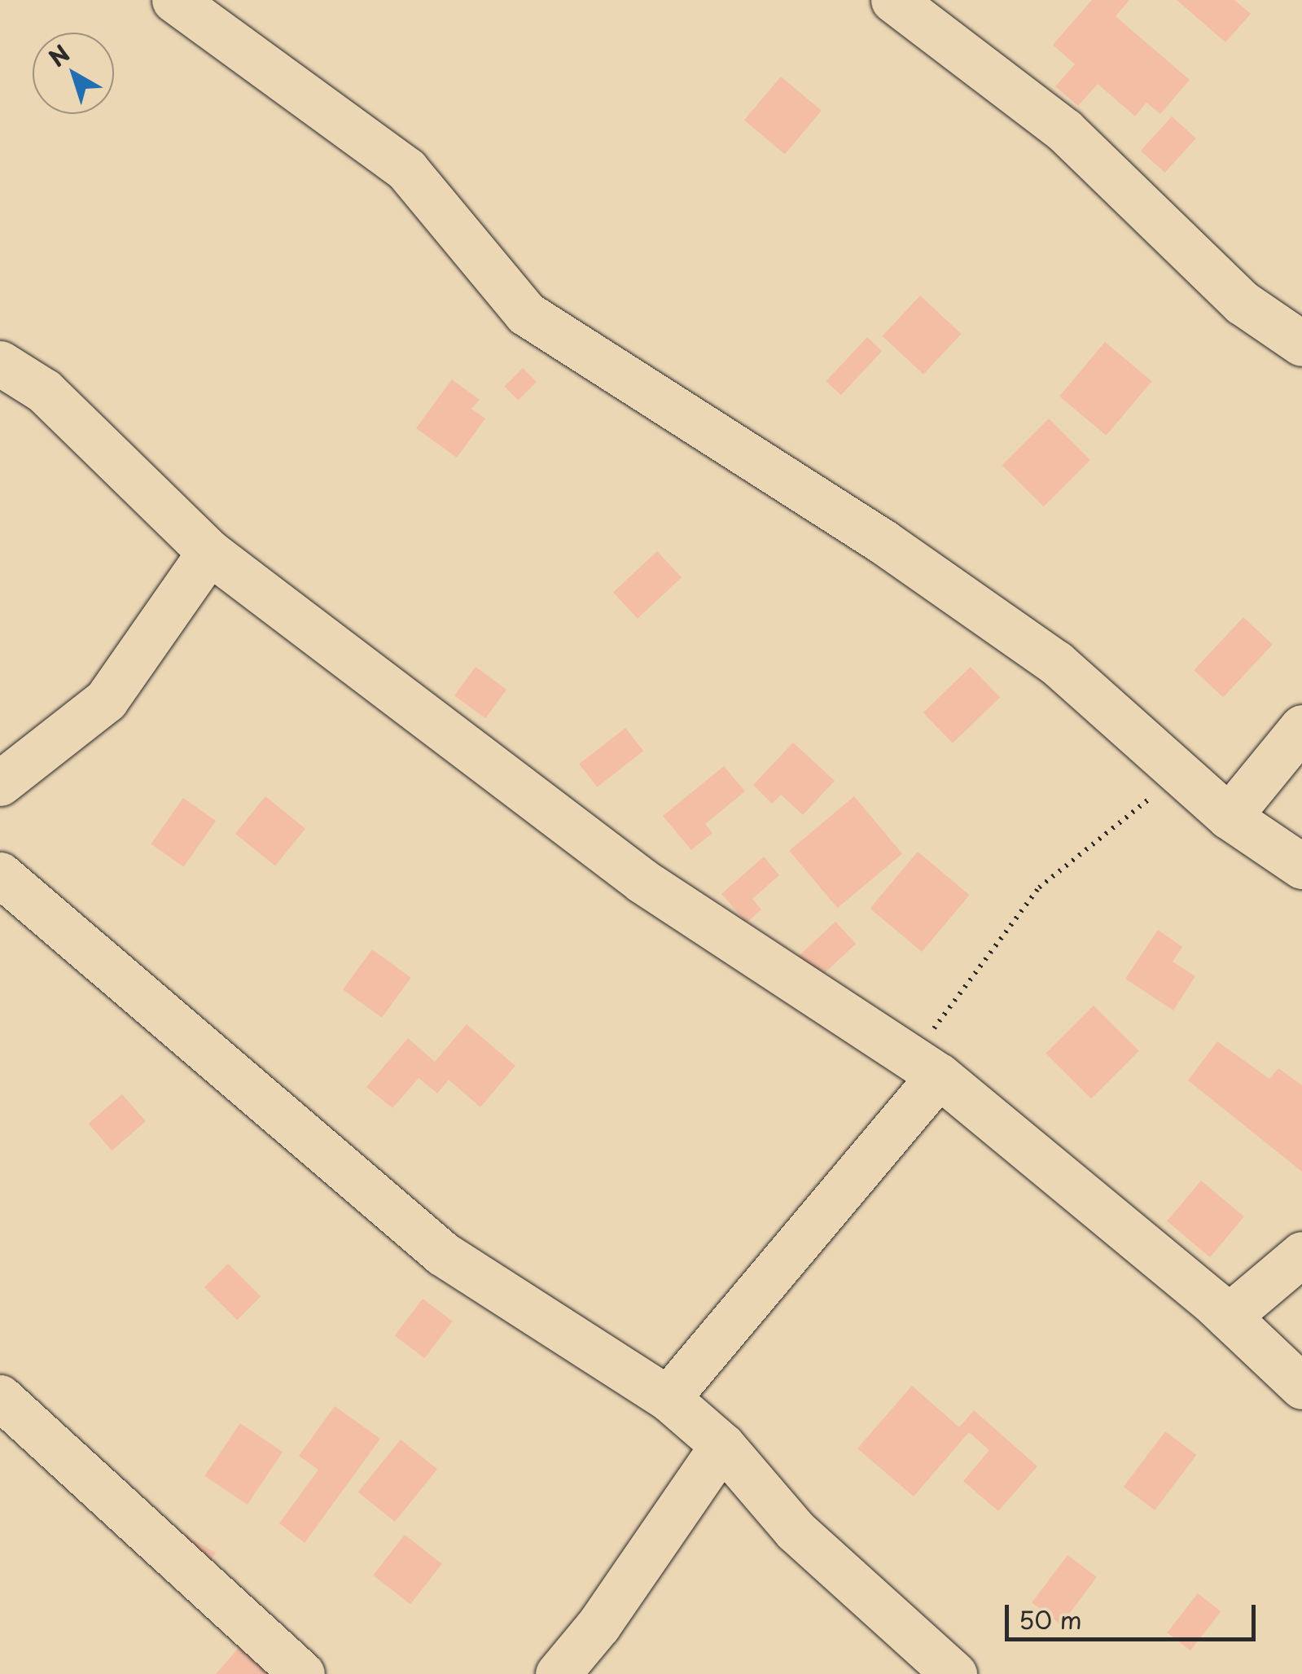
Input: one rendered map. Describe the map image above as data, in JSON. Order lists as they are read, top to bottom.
{
  "scale_bar": "50 m",
  "north": "top left"
}
